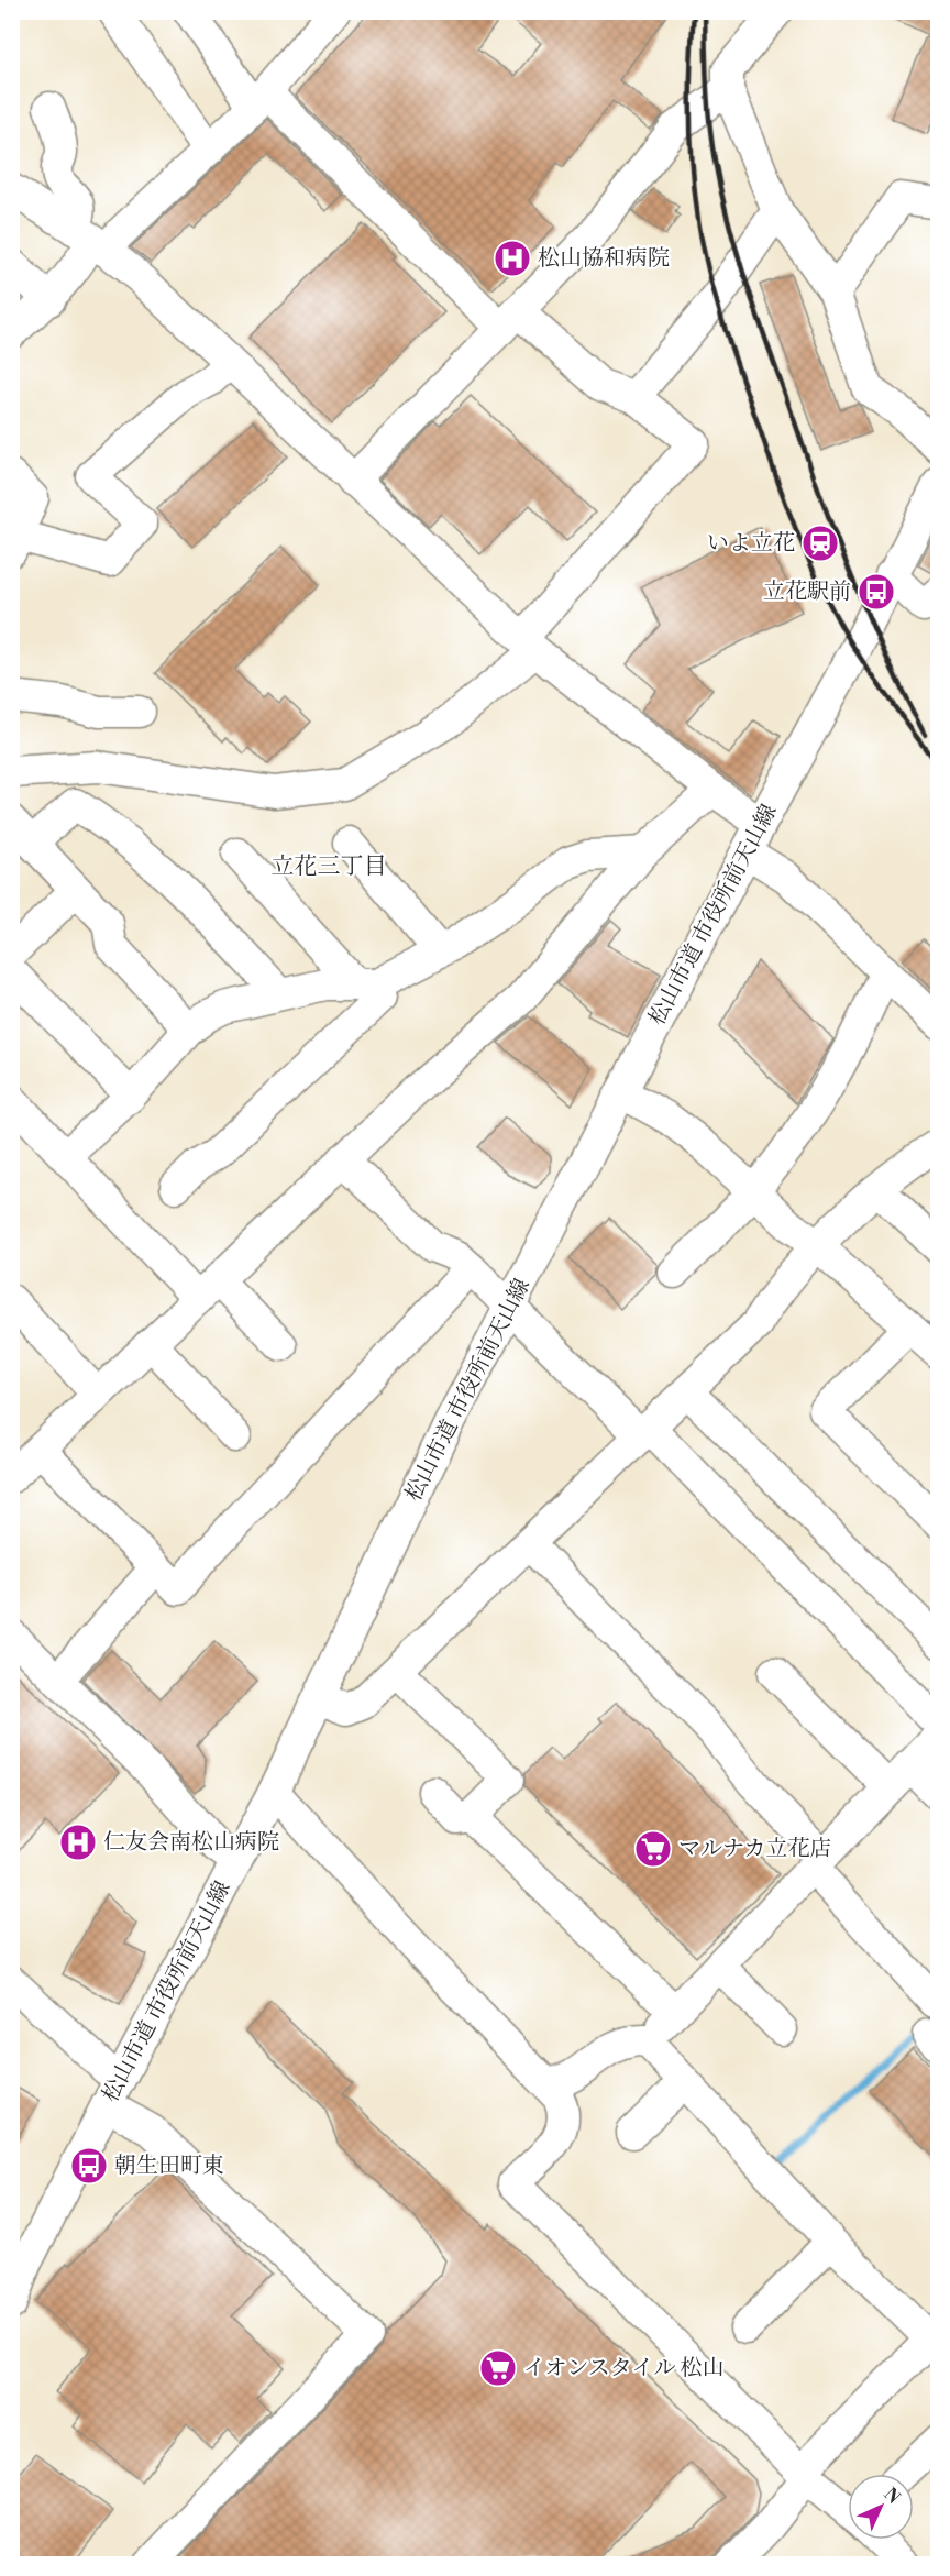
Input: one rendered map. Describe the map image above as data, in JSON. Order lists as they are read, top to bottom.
{
  "streets": {
    "street": ["松山市道 市役所前天山線"]
  },
  "districts": ["立花三丁目"],
  "places": {
    "hospital": ["松山協和病院", "仁友会南松山病院"],
    "station": ["いよ立花"],
    "bus stop": ["立花駅前", "朝生田町東"],
    "supermarket": ["マルナカ立花店", "イオンスタイル 松山"]
  },
  "north": "top right"
}
